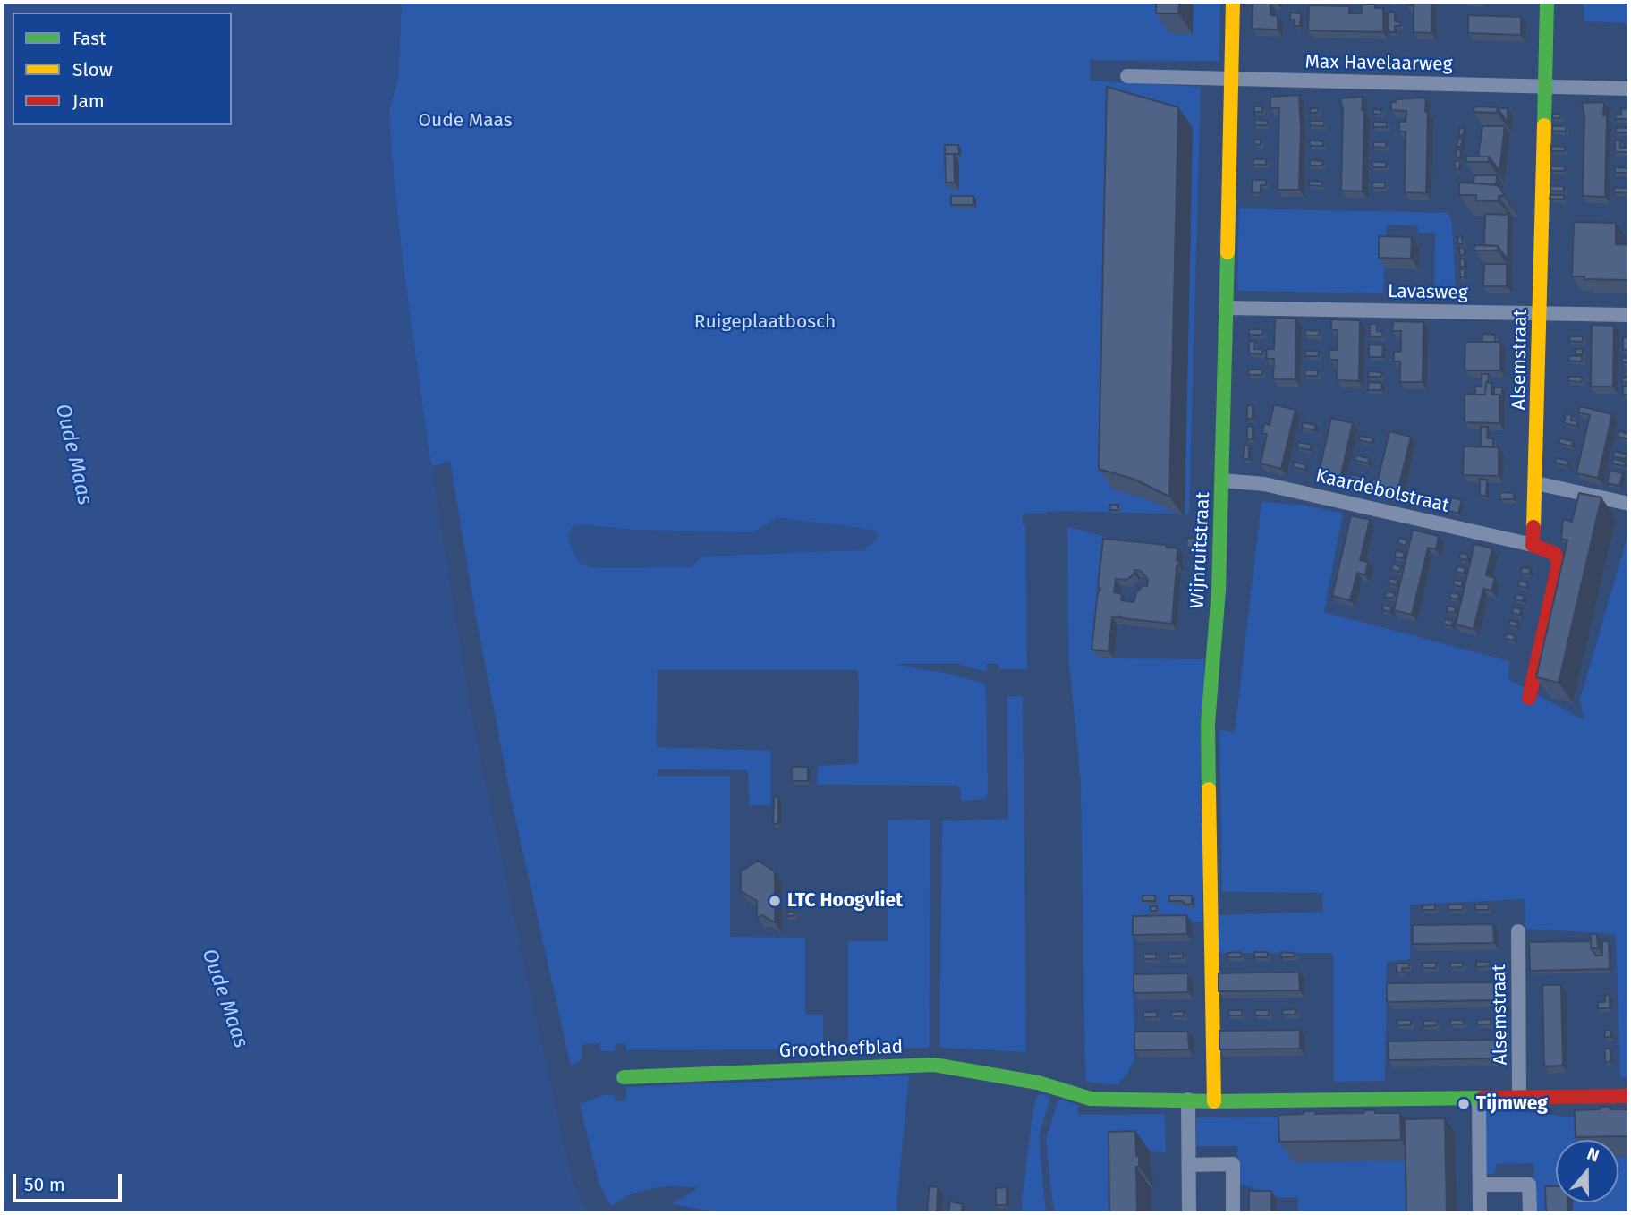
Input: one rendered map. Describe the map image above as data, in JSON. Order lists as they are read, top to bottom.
{
  "streets": {
    "street": [
      "Max Havelaarweg",
      "Lavasweg",
      "Alsemstraat",
      "Kaardebolstraat",
      "Wijnruitstraat",
      "Groothoefblad"
    ]
  },
  "crossings": [
    ["Max Havelaarweg", "Alsemstraat"],
    ["Max Havelaarweg", "Wijnruitstraat"],
    ["Lavasweg", "Alsemstraat"],
    ["Lavasweg", "Wijnruitstraat"],
    ["Alsemstraat", "Kaardebolstraat"],
    ["Kaardebolstraat", "Wijnruitstraat"]
  ],
  "water": ["Oude Maas"],
  "parks": ["Oude Maas", "Ruigeplaatbosch"],
  "places": ["LTC Hoogvliet", "Tijmweg"],
  "legend": ["Fast", "Slow", "Jam"],
  "scale_bar": "50 m",
  "north": "top"
}
